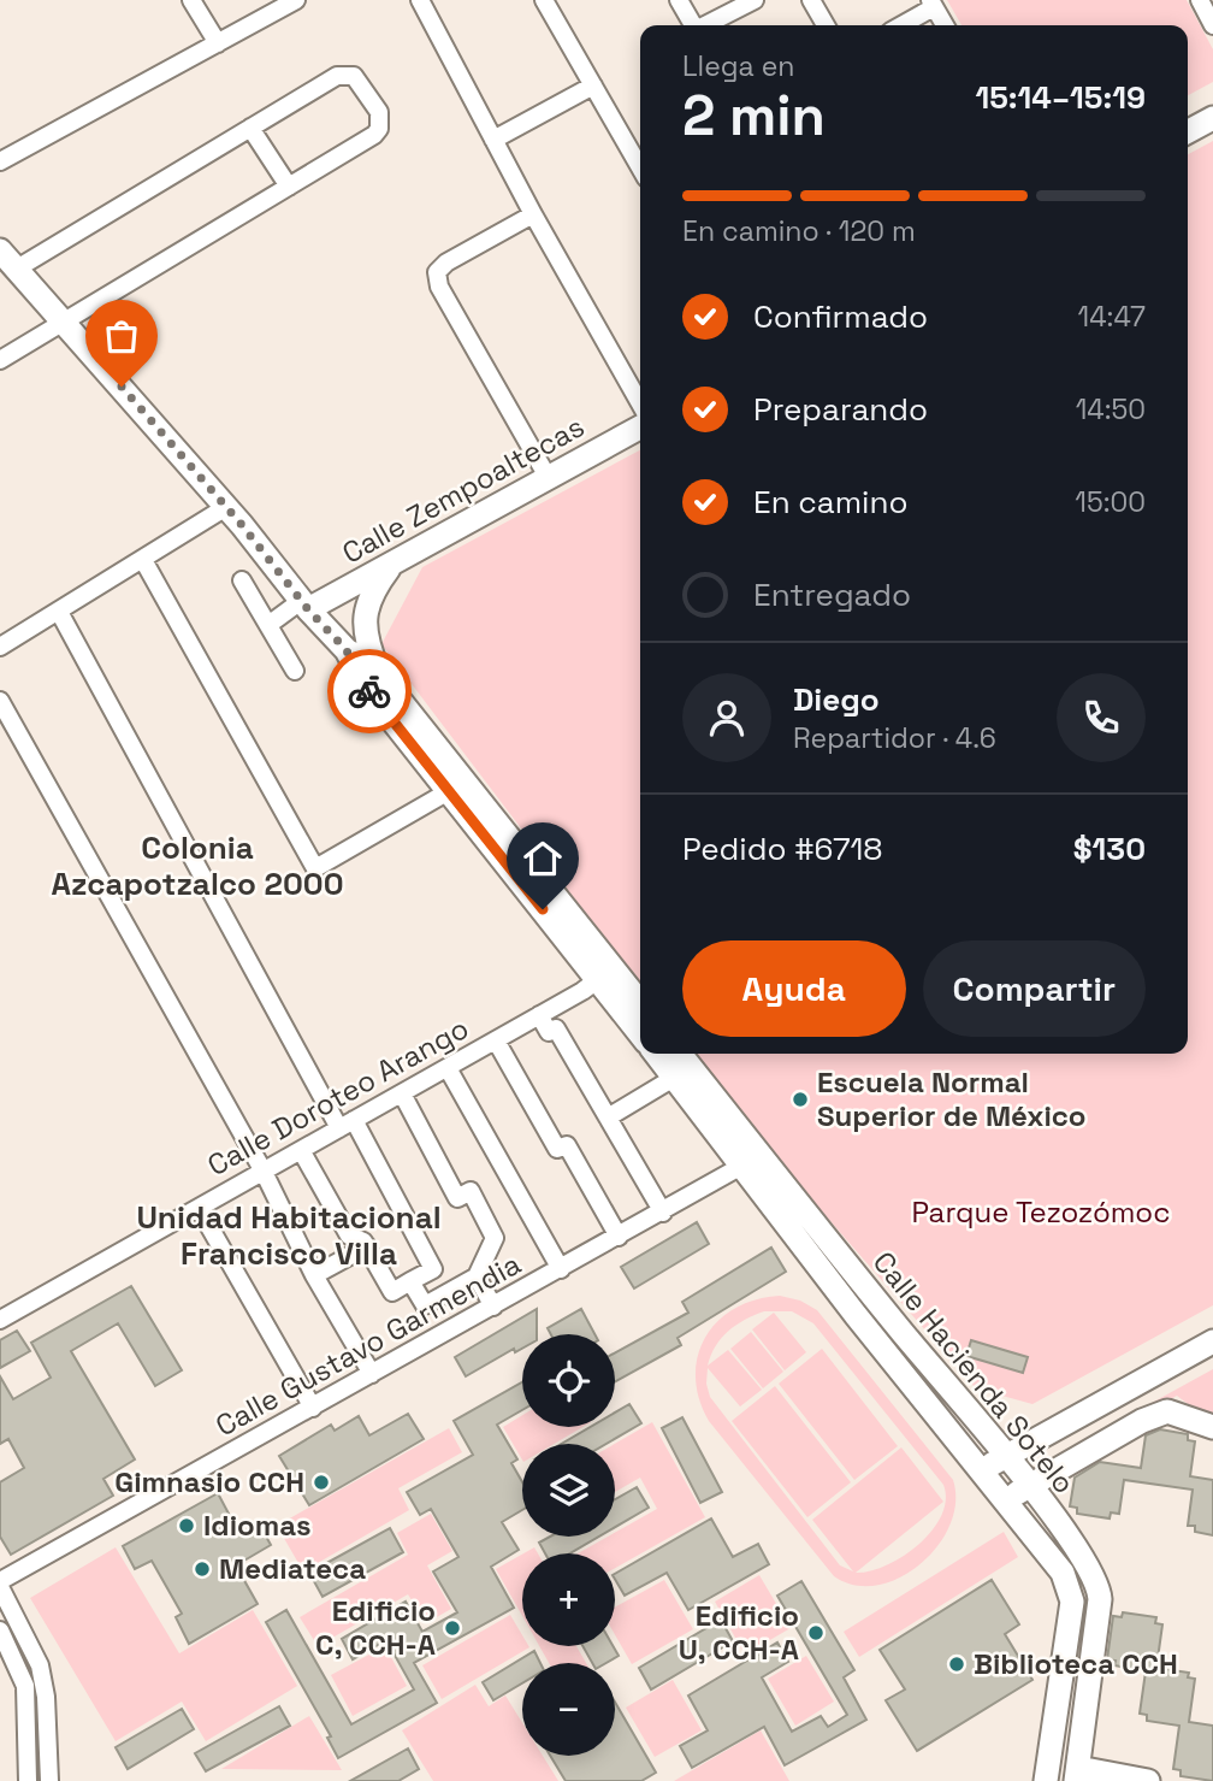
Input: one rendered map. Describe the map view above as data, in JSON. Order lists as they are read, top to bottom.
{
  "streets": {
    "street": [
      "Calle Zempoaltecas",
      "Calle Doroteo Arango",
      "Calle Gustavo Garmendia",
      "Calle Hacienda Sotelo"
    ]
  },
  "crossings": [
    ["Calle Gustavo Garmendia", "Calle Hacienda Sotelo"]
  ],
  "districts": ["Colonia Azcapotzalco 2000", "Unidad Habitacional Francisco Villa"],
  "parks": ["Parque Tezozómoc"],
  "places": [
    "Escuela Normal Superior de México",
    "Gimnasio CCH",
    "Idiomas",
    "Mediateca",
    "Edificio C, CCH-A",
    "Edificio U, CCH-A",
    "Biblioteca CCH"
  ],
  "page": {
    "heading": ["2 min", "Llega en", "15:14–15:19"],
    "panel": [
      "Diego",
      "Repartidor · 4.6",
      "Pedido #6718",
      "$130"
    ],
    "bar": "En camino · 120 m",
    "list": [
      ["Confirmado", "14:47"],
      ["Preparando", "14:50"],
      ["En camino", "15:00"],
      "Entregado"
    ],
    "buttons": ["Ayuda", "Compartir"],
    "map_buttons": ["+", "−"]
  }
}
